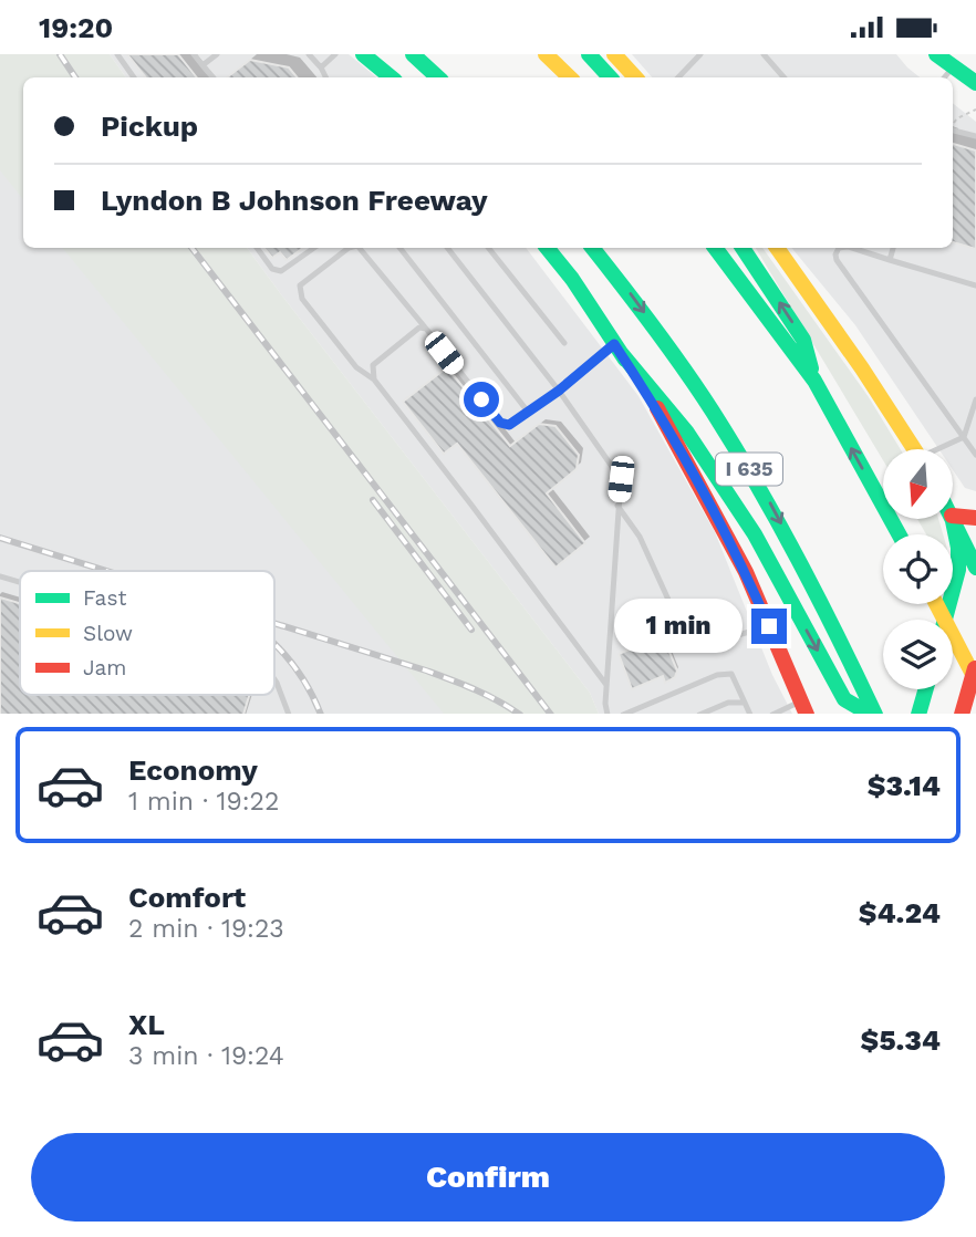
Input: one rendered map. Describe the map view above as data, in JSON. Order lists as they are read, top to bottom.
{
  "streets": {
    "main road": ["I 635"]
  },
  "legend": ["Fast", "Slow", "Jam"],
  "north": "bottom",
  "page": {
    "status": "19:20",
    "banner": ["Pickup", "Lyndon B Johnson Freeway"],
    "bubble": "1 min",
    "list": [
      {
        "name": "Economy",
        "note": "1 min · 19:22",
        "value": "$3.14"
      },
      {
        "name": "Comfort",
        "note": "2 min · 19:23",
        "value": "$4.24"
      },
      {
        "name": "XL",
        "note": "3 min · 19:24",
        "value": "$5.34"
      }
    ],
    "buttons": "Confirm"
  }
}
